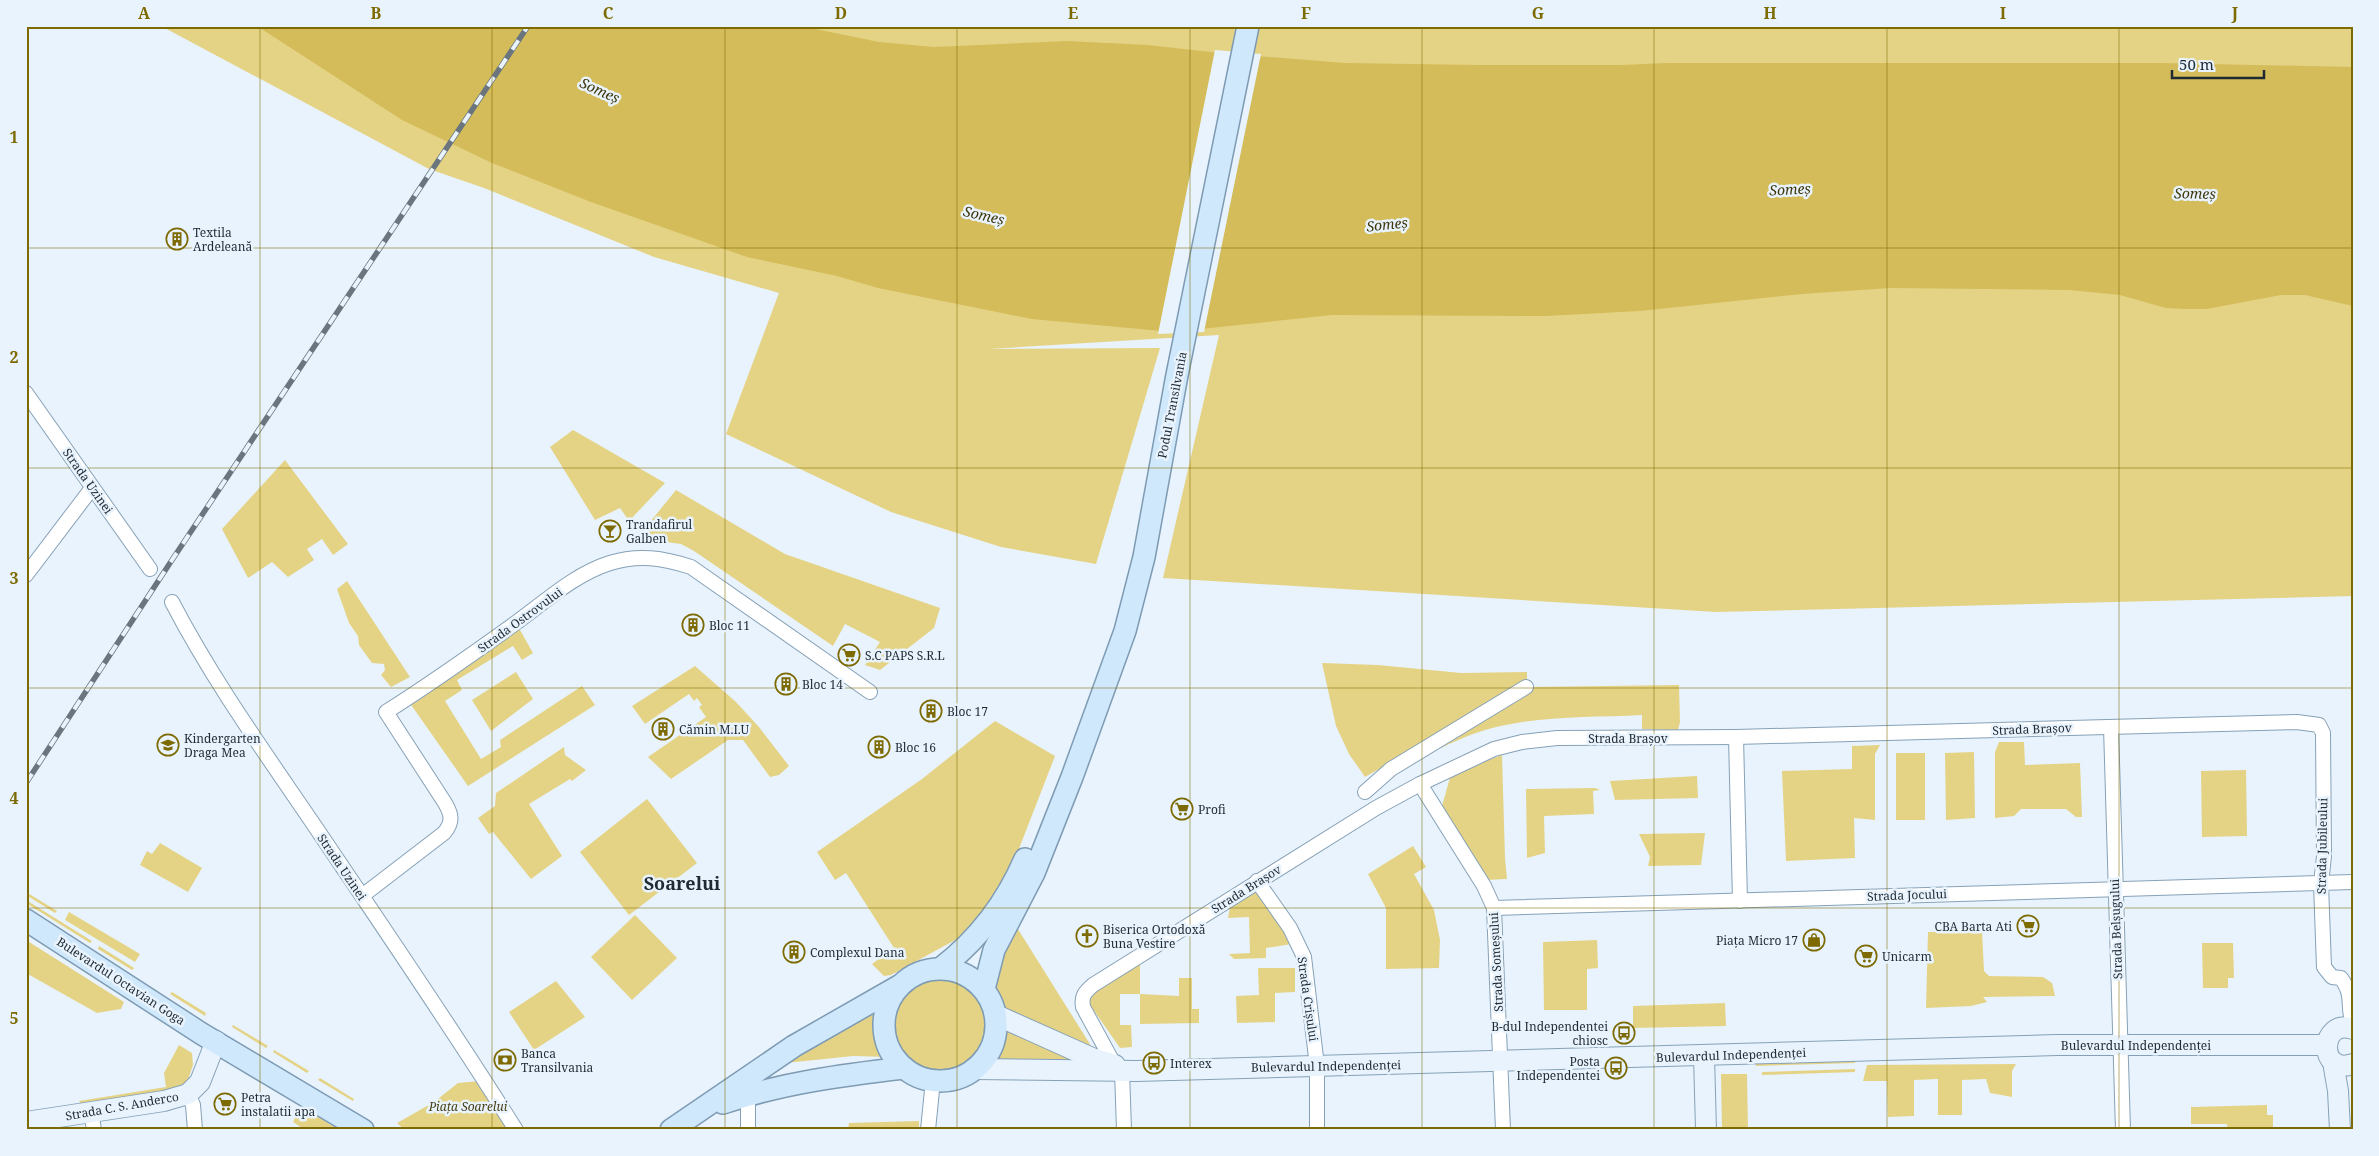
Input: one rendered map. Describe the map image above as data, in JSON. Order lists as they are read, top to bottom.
{
  "streets": {
    "main road": ["Podul Transilvania", "Bulevardul Octavian Goga", "Bulevardul Independenței"],
    "street": [
      "Strada Uzinei",
      "Strada Ostrovului",
      "Strada Brașov",
      "Strada Jubileului",
      "Strada Jocului",
      "Strada Belșugului",
      "Strada Someșului",
      "Strada Crișului",
      "Strada C. S. Anderco"
    ]
  },
  "crossings": [
    ["Strada Uzinei", "Strada Ostrovului"],
    ["Strada Brașov", "Strada Jubileului"],
    ["Strada Brașov", "Strada Belșugului"],
    ["Strada Brașov", "Strada Someșului"],
    ["Strada Brașov", "Strada Crișului"],
    ["Strada Brașov", "Bulevardul Independenței"],
    ["Strada Jubileului", "Strada Jocului"],
    ["Strada Jocului", "Strada Belșugului"],
    ["Strada Jocului", "Strada Someșului"],
    ["Strada Belșugului", "Bulevardul Independenței"],
    ["Strada Someșului", "Bulevardul Independenței"],
    ["Bulevardul Octavian Goga", "Strada C. S. Anderco"],
    ["Strada Crișului", "Bulevardul Independenței"]
  ],
  "districts": ["Soarelui"],
  "water": ["Someș"],
  "parks": ["Piața Soarelui"],
  "places": {
    "building": [
      "Textila Ardeleană",
      "Bloc 11",
      "Bloc 14",
      "Bloc 17",
      "Cămin M.I.U",
      "Bloc 16",
      "Complexul Dana"
    ],
    "bar": ["Trandafirul Galben"],
    "supermarket": [
      "S.C PAPS S.R.L",
      "Profi",
      "CBA Barta Ati",
      "Unicarm",
      "Petra instalatii apa"
    ],
    "school or university": ["Kindergarten Draga Mea"],
    "church": ["Biserica Ortodoxă Buna Vestire"],
    "shop": ["Piața Micro 17"],
    "bus stop": ["B-dul Independentei chiosc", "Interex", "Posta Independentei"],
    "bank": ["Banca Transilvania"]
  },
  "scale_bar": "50 m",
  "grid": {
    "columns": [
      "A",
      "B",
      "C",
      "D",
      "E",
      "F",
      "G",
      "H",
      "I",
      "J"
    ],
    "rows": [
      "1",
      "2",
      "3",
      "4",
      "5"
    ]
  }
}
